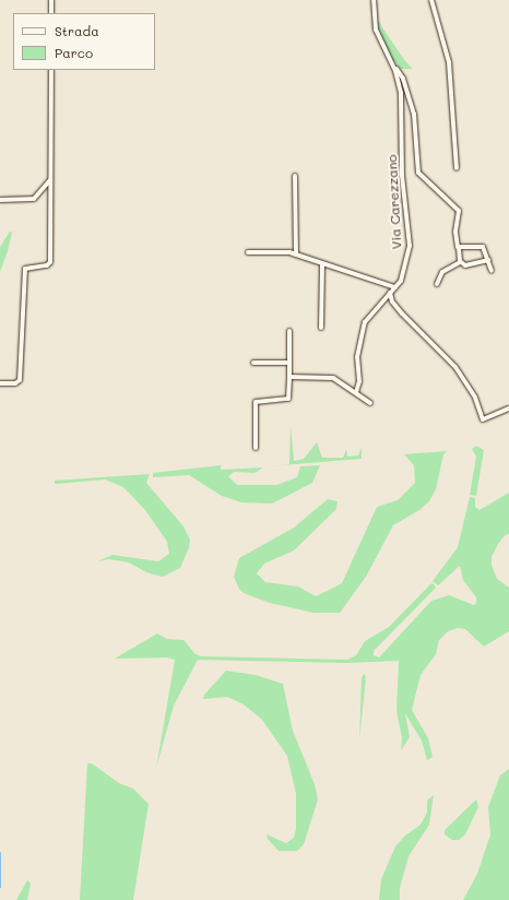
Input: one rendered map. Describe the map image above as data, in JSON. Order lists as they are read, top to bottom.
{
  "streets": {
    "street": ["Via Carezzano"]
  },
  "legend": ["Strada", "Parco"]
}
